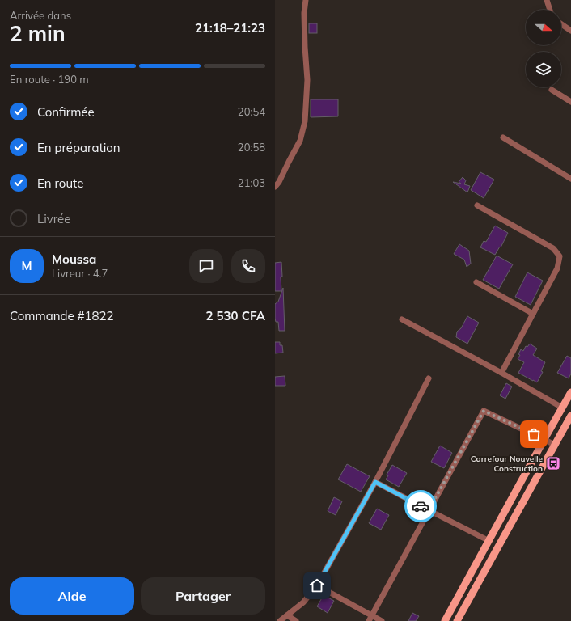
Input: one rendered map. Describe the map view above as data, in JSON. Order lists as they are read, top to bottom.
{
  "places": {
    "bus stop": ["Carrefour Nouvelle Construction"]
  },
  "north": "right",
  "page": {
    "heading": ["2 min", "Arrivée dans", "21:18–21:23"],
    "panel": [
      "Moussa",
      "Livreur · 4.7",
      "Commande #1822",
      "2 530 CFA"
    ],
    "bar": "En route · 190 m",
    "list": [
      ["Confirmée", "20:54"],
      ["En préparation", "20:58"],
      ["En route", "21:03"],
      "Livrée"
    ],
    "round": "M",
    "buttons": ["Aide", "Partager"]
  }
}
